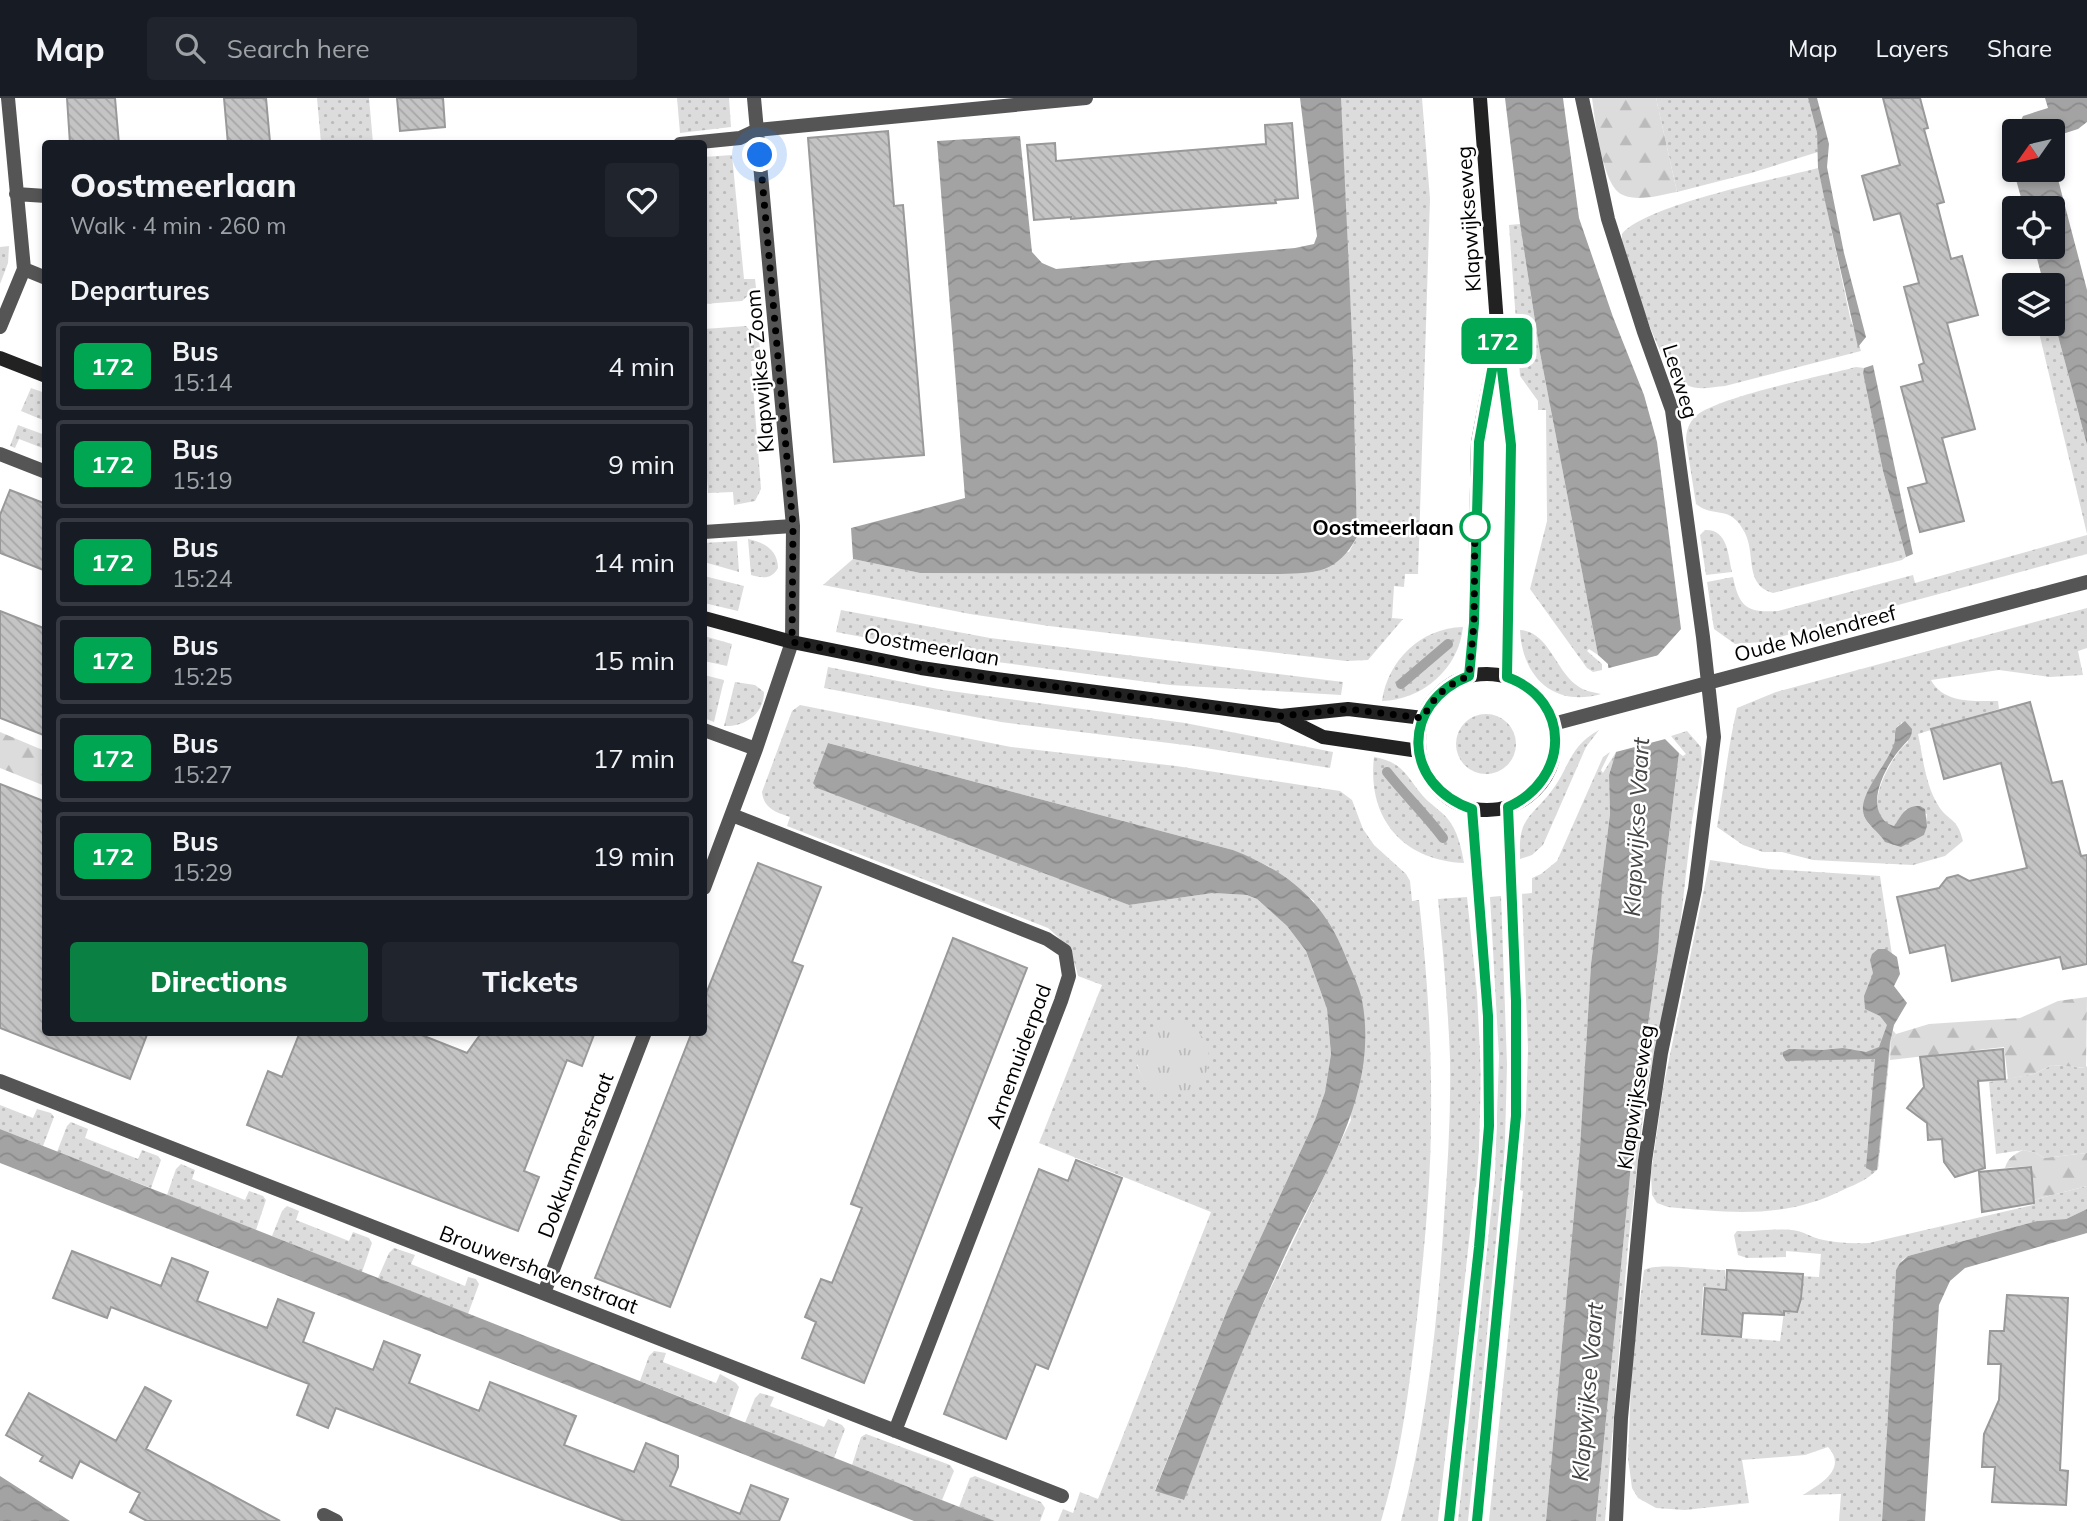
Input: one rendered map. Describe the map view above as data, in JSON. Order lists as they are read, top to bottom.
{
  "streets": {
    "main road": ["Klapwijkseweg", "Oostmeerlaan"],
    "street": [
      "Klapwijkse Zoom",
      "Leeweg",
      "Oude Molendreef",
      "Arnemuiderpad",
      "Dokkummerstraat",
      "Brouwershavenstraat"
    ]
  },
  "crossings": [
    ["Klapwijkseweg", "Leeweg"],
    ["Klapwijkseweg", "Oude Molendreef"],
    ["Klapwijkseweg", "Oostmeerlaan"],
    ["Klapwijkse Zoom", "Oostmeerlaan"],
    ["Leeweg", "Oude Molendreef"],
    ["Oude Molendreef", "Oostmeerlaan"],
    ["Arnemuiderpad", "Brouwershavenstraat"],
    ["Dokkummerstraat", "Brouwershavenstraat"]
  ],
  "water": ["Klapwijkse Vaart"],
  "places": ["Oostmeerlaan"],
  "lines": ["bus line 172"],
  "north": "bottom left",
  "page": {
    "header": "Map",
    "search": "Search here",
    "nav": ["Map", "Layers", "Share"],
    "on_map": "172",
    "heading": [
      ["Oostmeerlaan", "Walk · 4 min · 260 m"],
      "Departures"
    ],
    "list": [
      {
        "mark": "172",
        "name": "Bus",
        "note": "15:14",
        "value": "4 min"
      },
      {
        "mark": "172",
        "name": "Bus",
        "note": "15:19",
        "value": "9 min"
      },
      {
        "mark": "172",
        "name": "Bus",
        "note": "15:24",
        "value": "14 min"
      },
      {
        "mark": "172",
        "name": "Bus",
        "note": "15:25",
        "value": "15 min"
      },
      {
        "mark": "172",
        "name": "Bus",
        "note": "15:27",
        "value": "17 min"
      },
      {
        "mark": "172",
        "name": "Bus",
        "note": "15:29",
        "value": "19 min"
      }
    ],
    "buttons": ["Directions", "Tickets"]
  }
}
